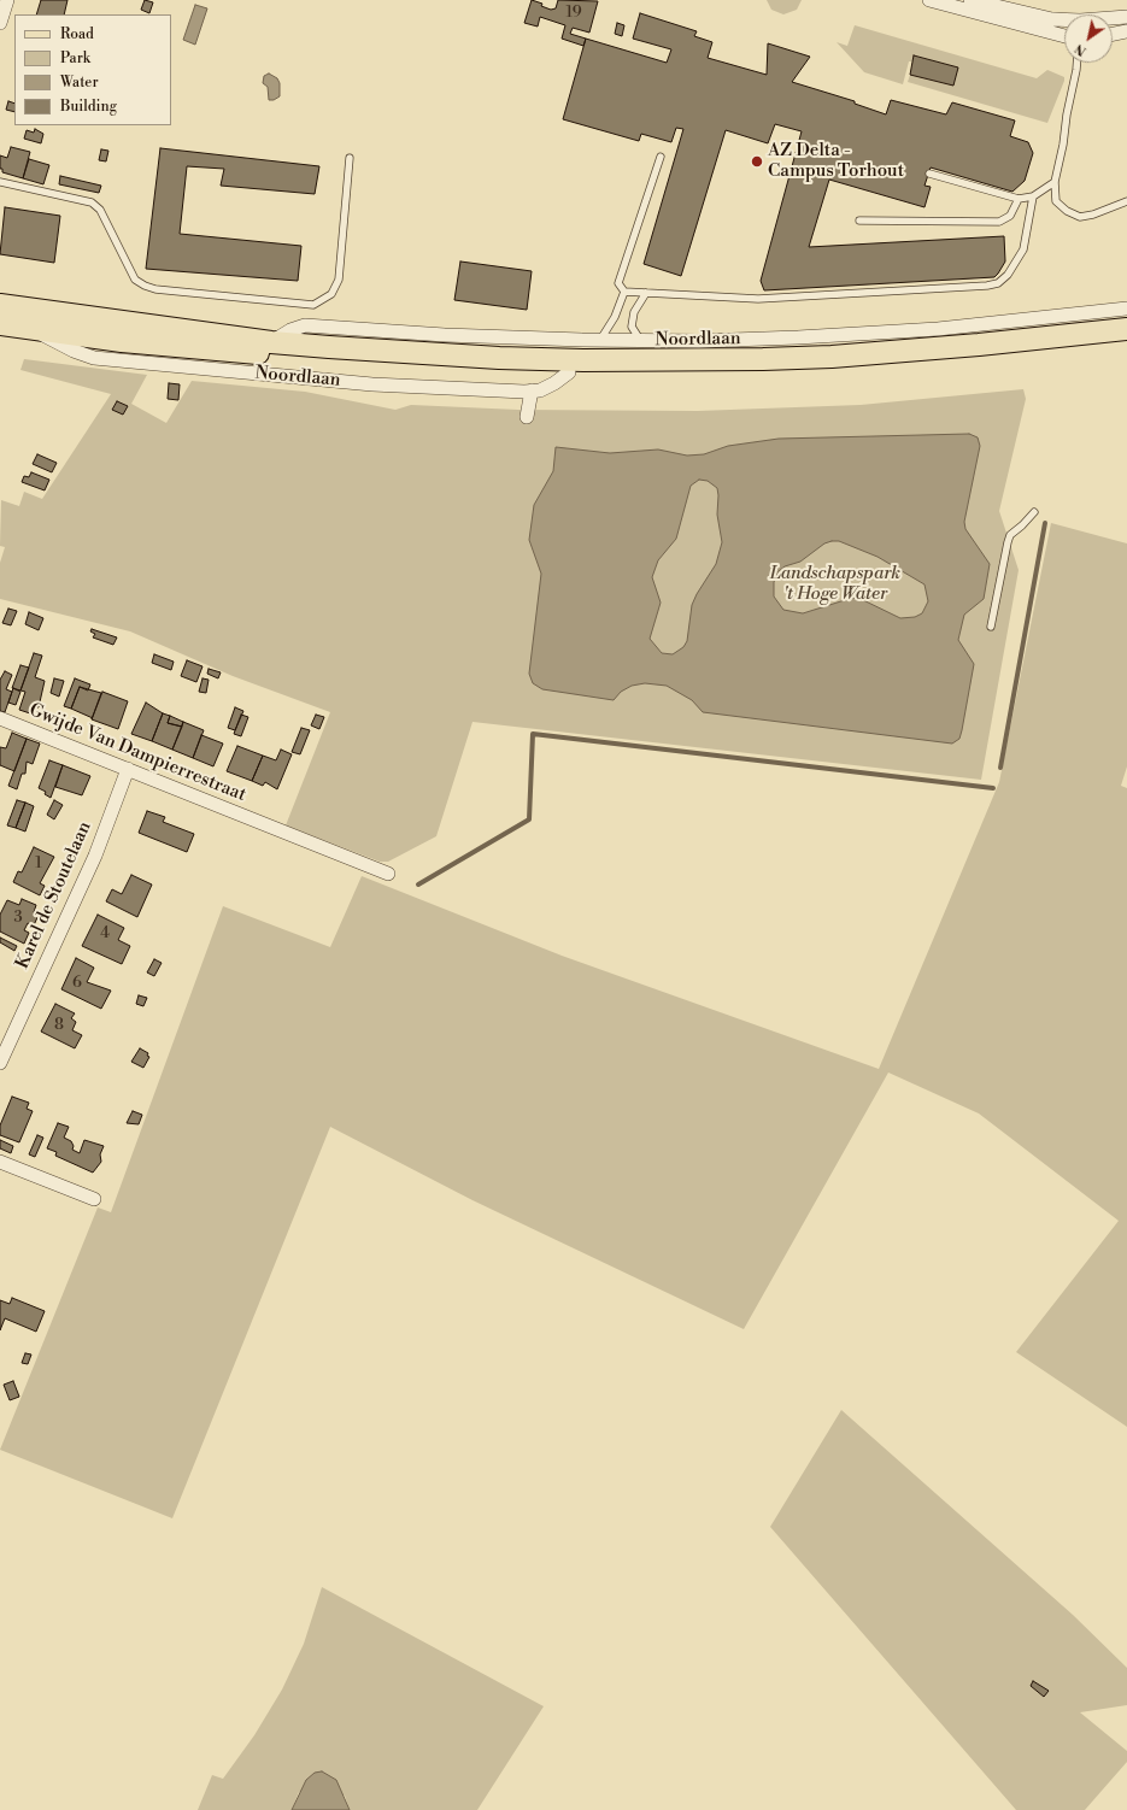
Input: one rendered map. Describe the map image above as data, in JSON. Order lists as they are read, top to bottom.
{
  "streets": {
    "main road": ["Noordlaan"],
    "street": ["Gwijde Van Dampierrestraat", "Karel de Stoutelaan"]
  },
  "crossings": [
    ["Gwijde Van Dampierrestraat", "Karel de Stoutelaan"]
  ],
  "parks": ["Landschapspark 't Hoge Water"],
  "places": ["AZ Delta - Campus Torhout"],
  "house_numbers": [
    "19",
    "1",
    "3",
    "4",
    "6",
    "8"
  ],
  "legend": [
    "Road",
    "Park",
    "Water",
    "Building"
  ],
  "north": "bottom left"
}
